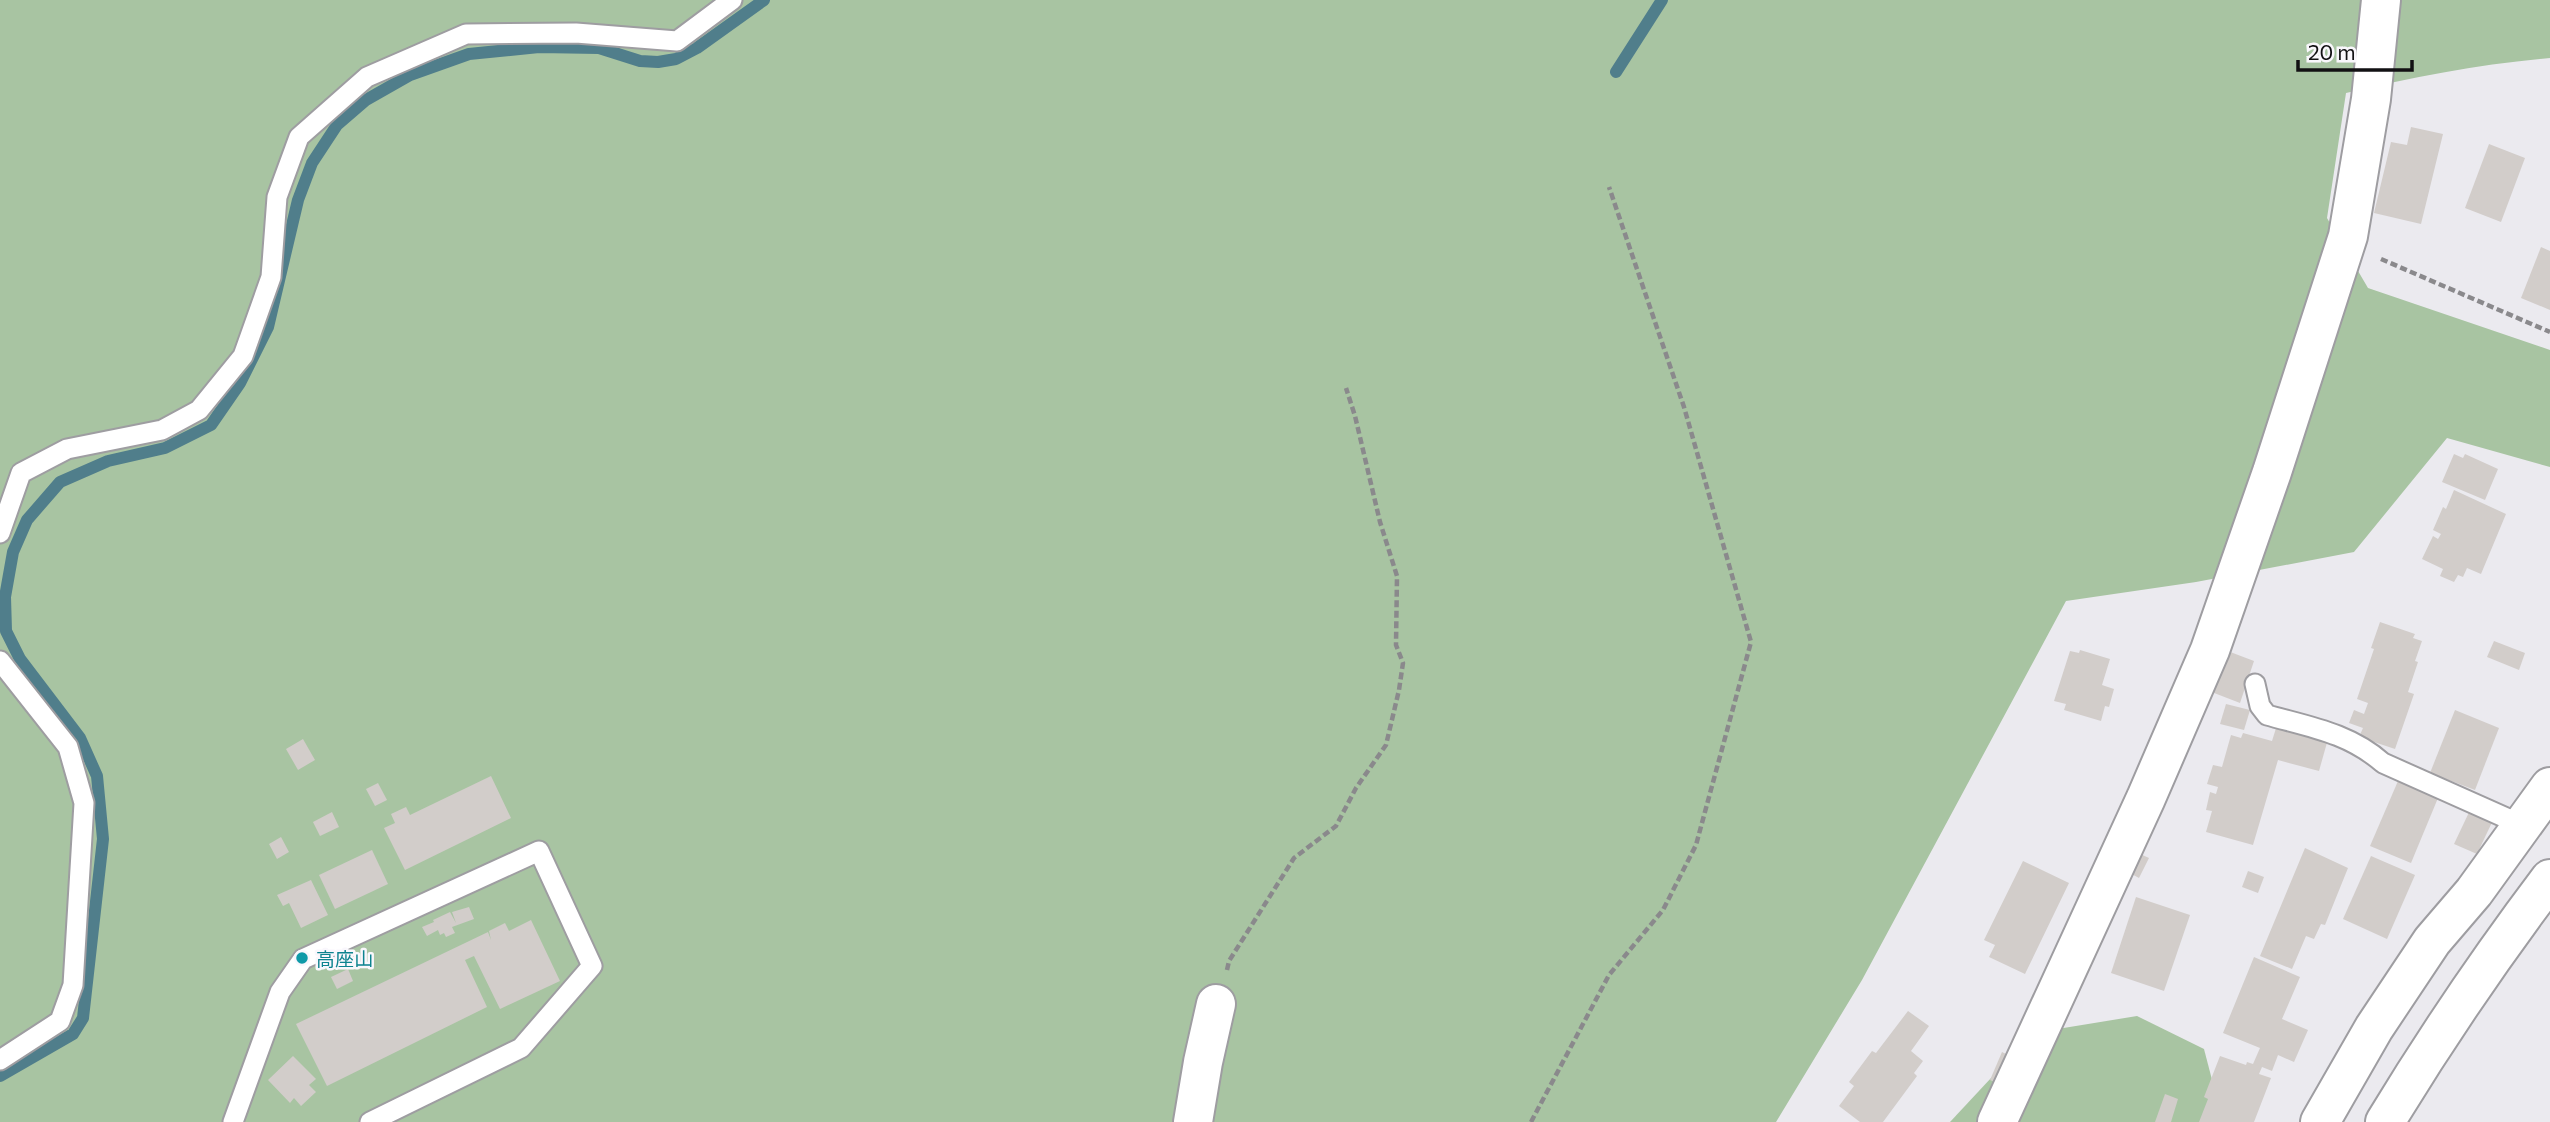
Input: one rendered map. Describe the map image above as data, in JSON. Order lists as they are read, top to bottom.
{
  "places": ["高座山"],
  "scale_bar": "20 m"
}
